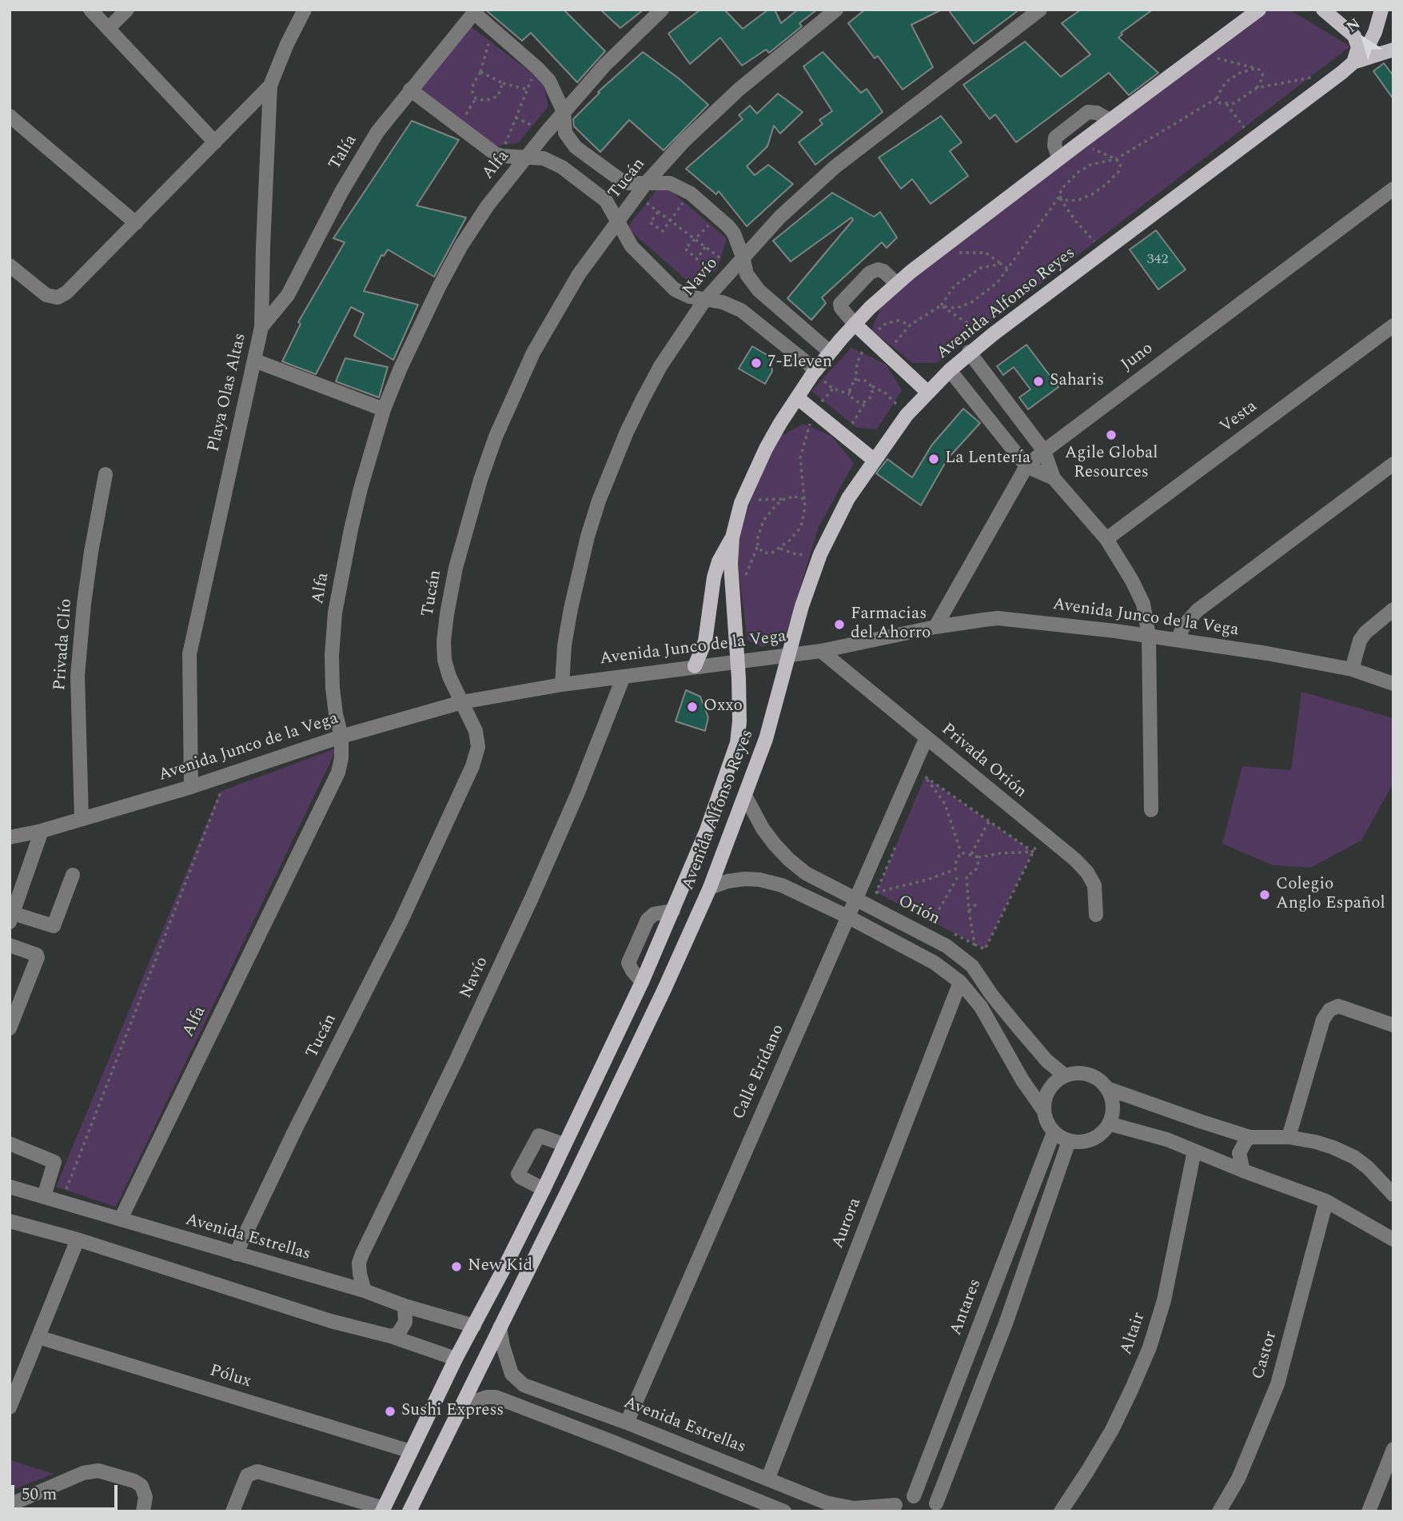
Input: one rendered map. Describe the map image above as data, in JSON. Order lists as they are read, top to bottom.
{
  "streets": {
    "main road": ["Avenida Alfonso Reyes"],
    "street": [
      "Talía",
      "Alfa",
      "Tucán",
      "Navío",
      "Juno",
      "Playa Olas Altas",
      "Vesta",
      "Avenida Junco de la Vega",
      "Privada Clío",
      "Privada Orión",
      "Orión",
      "Calle Erídano",
      "Aurora",
      "Avenida Estrellas",
      "Antares",
      "Altair",
      "Castor",
      "Pólux"
    ]
  },
  "crossings": [
    ["Talía", "Playa Olas Altas"],
    ["Alfa", "Avenida Junco de la Vega"],
    ["Alfa", "Avenida Estrellas"],
    ["Tucán", "Avenida Junco de la Vega"],
    ["Tucán", "Avenida Estrellas"],
    ["Navío", "Avenida Junco de la Vega"],
    ["Navío", "Avenida Estrellas"],
    ["Avenida Alfonso Reyes", "Avenida Junco de la Vega"],
    ["Avenida Alfonso Reyes", "Orión"],
    ["Avenida Alfonso Reyes", "Avenida Estrellas"],
    ["Avenida Alfonso Reyes", "Pólux"],
    ["Juno", "Avenida Junco de la Vega"],
    ["Playa Olas Altas", "Avenida Junco de la Vega"],
    ["Avenida Junco de la Vega", "Privada Clío"],
    ["Avenida Junco de la Vega", "Privada Orión"],
    ["Privada Orión", "Calle Erídano"],
    ["Orión", "Calle Erídano"],
    ["Orión", "Antares"],
    ["Calle Erídano", "Avenida Estrellas"],
    ["Aurora", "Avenida Estrellas"],
    ["Avenida Estrellas", "Antares"]
  ],
  "places": [
    "7-Eleven",
    "Saharis",
    "Agile Global Resources",
    "La Lentería",
    "Farmacias del Ahorro",
    "Oxxo",
    "Colegio Anglo Español",
    "New Kid",
    "Sushi Express"
  ],
  "house_numbers": ["342"],
  "scale_bar": "50 m",
  "north": "top left"
}
